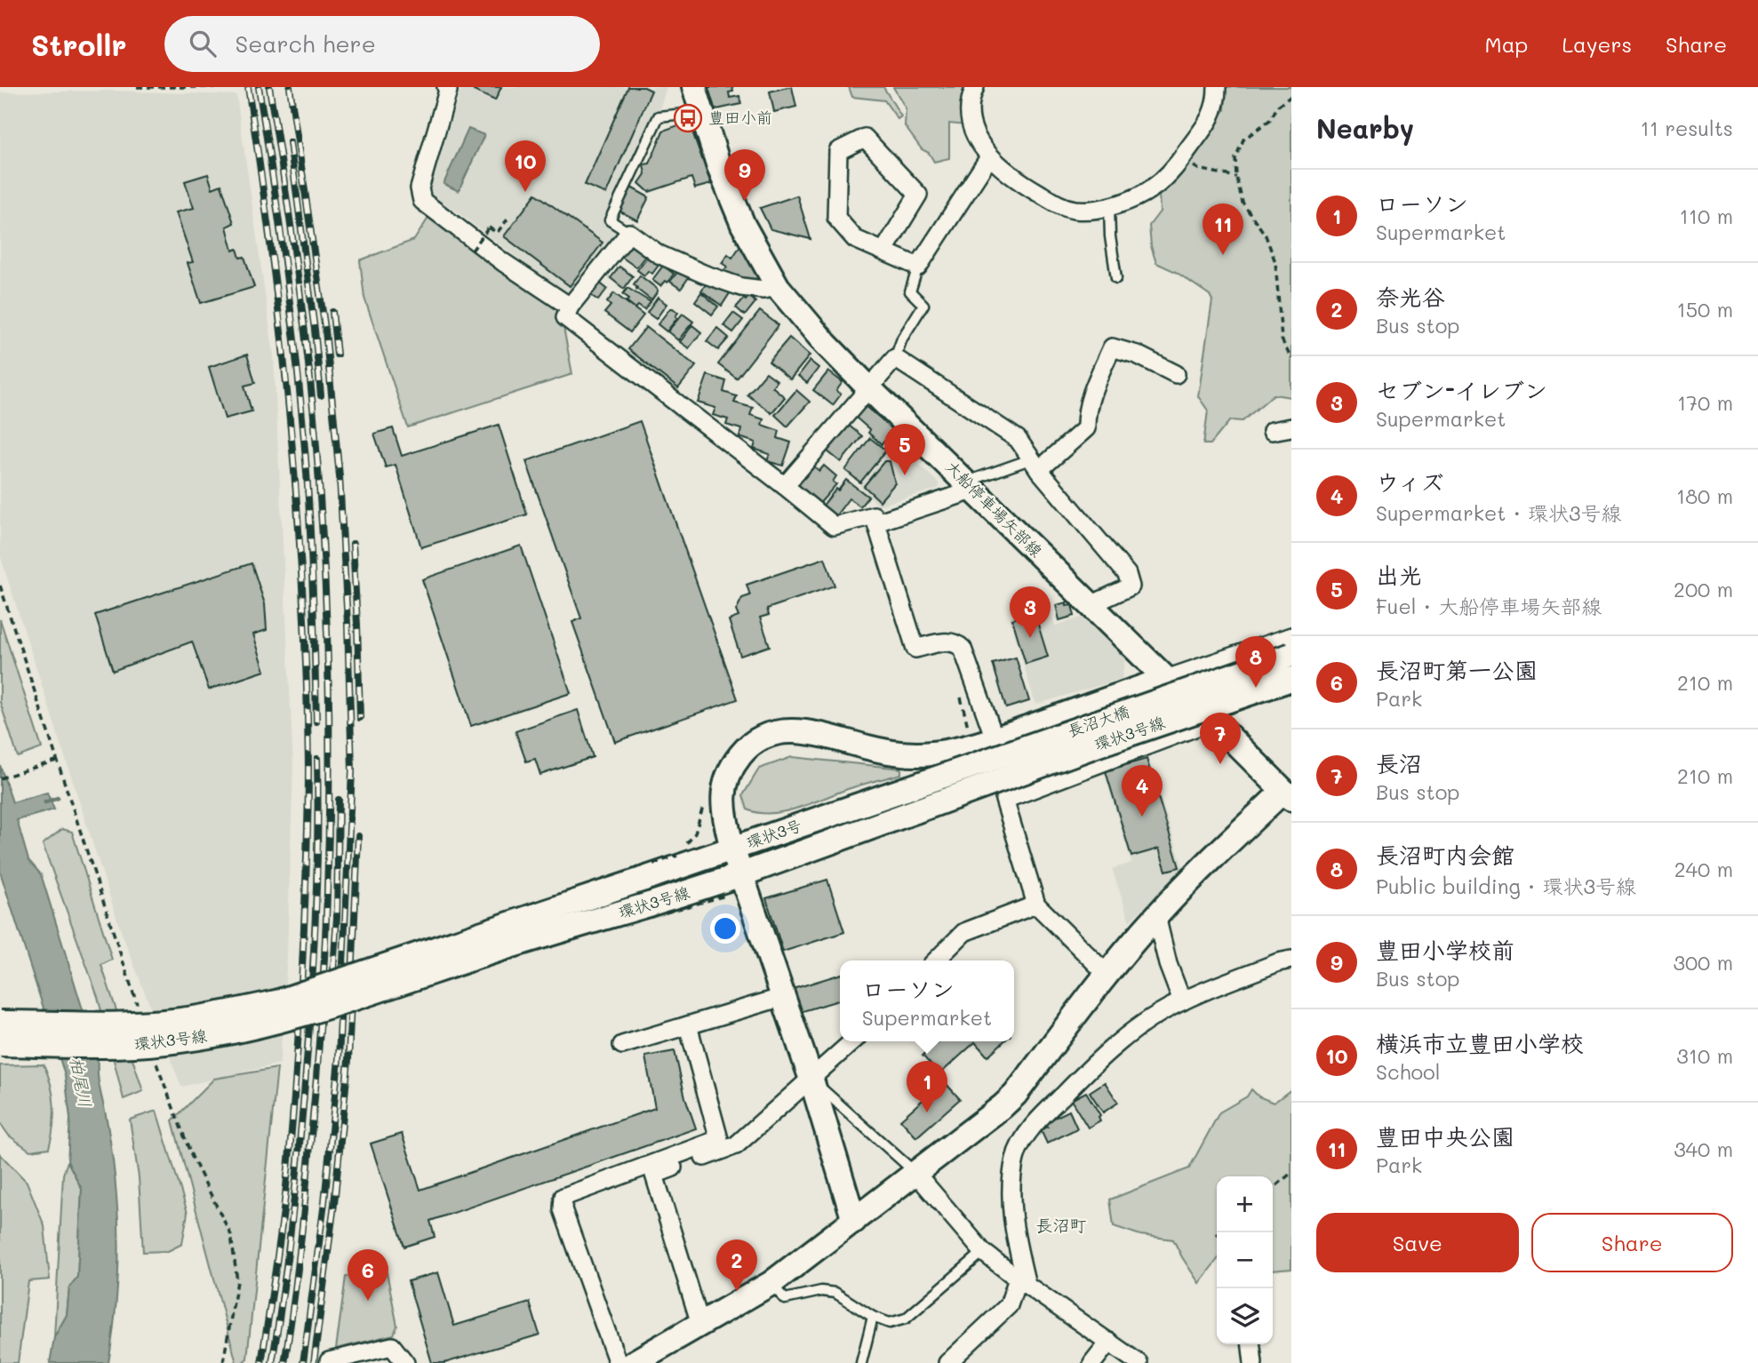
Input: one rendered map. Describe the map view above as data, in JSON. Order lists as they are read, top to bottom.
{
  "streets": {
    "street": [
      "大船停車場矢部線",
      "長沼大橋",
      "環状3号線",
      "環状3号"
    ]
  },
  "crossings": [
    ["長沼大橋", "環状3号"],
    ["環状3号線", "環状3号"]
  ],
  "districts": ["長沼町"],
  "water": ["柏尾川"],
  "places": {
    "bus stop": ["豊田小前"]
  },
  "page": {
    "header": "Strollr",
    "search": "Search here",
    "nav": ["Map", "Layers", "Share"],
    "heading": ["Nearby", "11 results"],
    "pins": [
      "10",
      "9",
      "11",
      "5",
      "3",
      "8",
      "7",
      "4",
      "1",
      "2",
      "6"
    ],
    "list": [
      {
        "mark": "1",
        "name": "ローソン",
        "note": "Supermarket",
        "value": "110 m"
      },
      {
        "mark": "2",
        "name": "奈光谷",
        "note": "Bus stop",
        "value": "150 m"
      },
      {
        "mark": "3",
        "name": "セブン-イレブン",
        "note": "Supermarket",
        "value": "170 m"
      },
      {
        "mark": "4",
        "name": "ウィズ",
        "note": "Supermarket · 環状3号線",
        "value": "180 m"
      },
      {
        "mark": "5",
        "name": "出光",
        "note": "Fuel · 大船停車場矢部線",
        "value": "200 m"
      },
      {
        "mark": "6",
        "name": "長沼町第一公園",
        "note": "Park",
        "value": "210 m"
      },
      {
        "mark": "7",
        "name": "長沼",
        "note": "Bus stop",
        "value": "210 m"
      },
      {
        "mark": "8",
        "name": "長沼町内会館",
        "note": "Public building · 環状3号線",
        "value": "240 m"
      },
      {
        "mark": "9",
        "name": "豊田小学校前",
        "note": "Bus stop",
        "value": "300 m"
      },
      {
        "mark": "10",
        "name": "横浜市立豊田小学校",
        "note": "School",
        "value": "310 m"
      },
      {
        "mark": "11",
        "name": "豊田中央公園",
        "note": "Park",
        "value": "340 m"
      }
    ],
    "popup": ["ローソン", "Supermarket"],
    "map_buttons": ["+", "−"],
    "buttons": ["Save", "Share"]
  }
}
